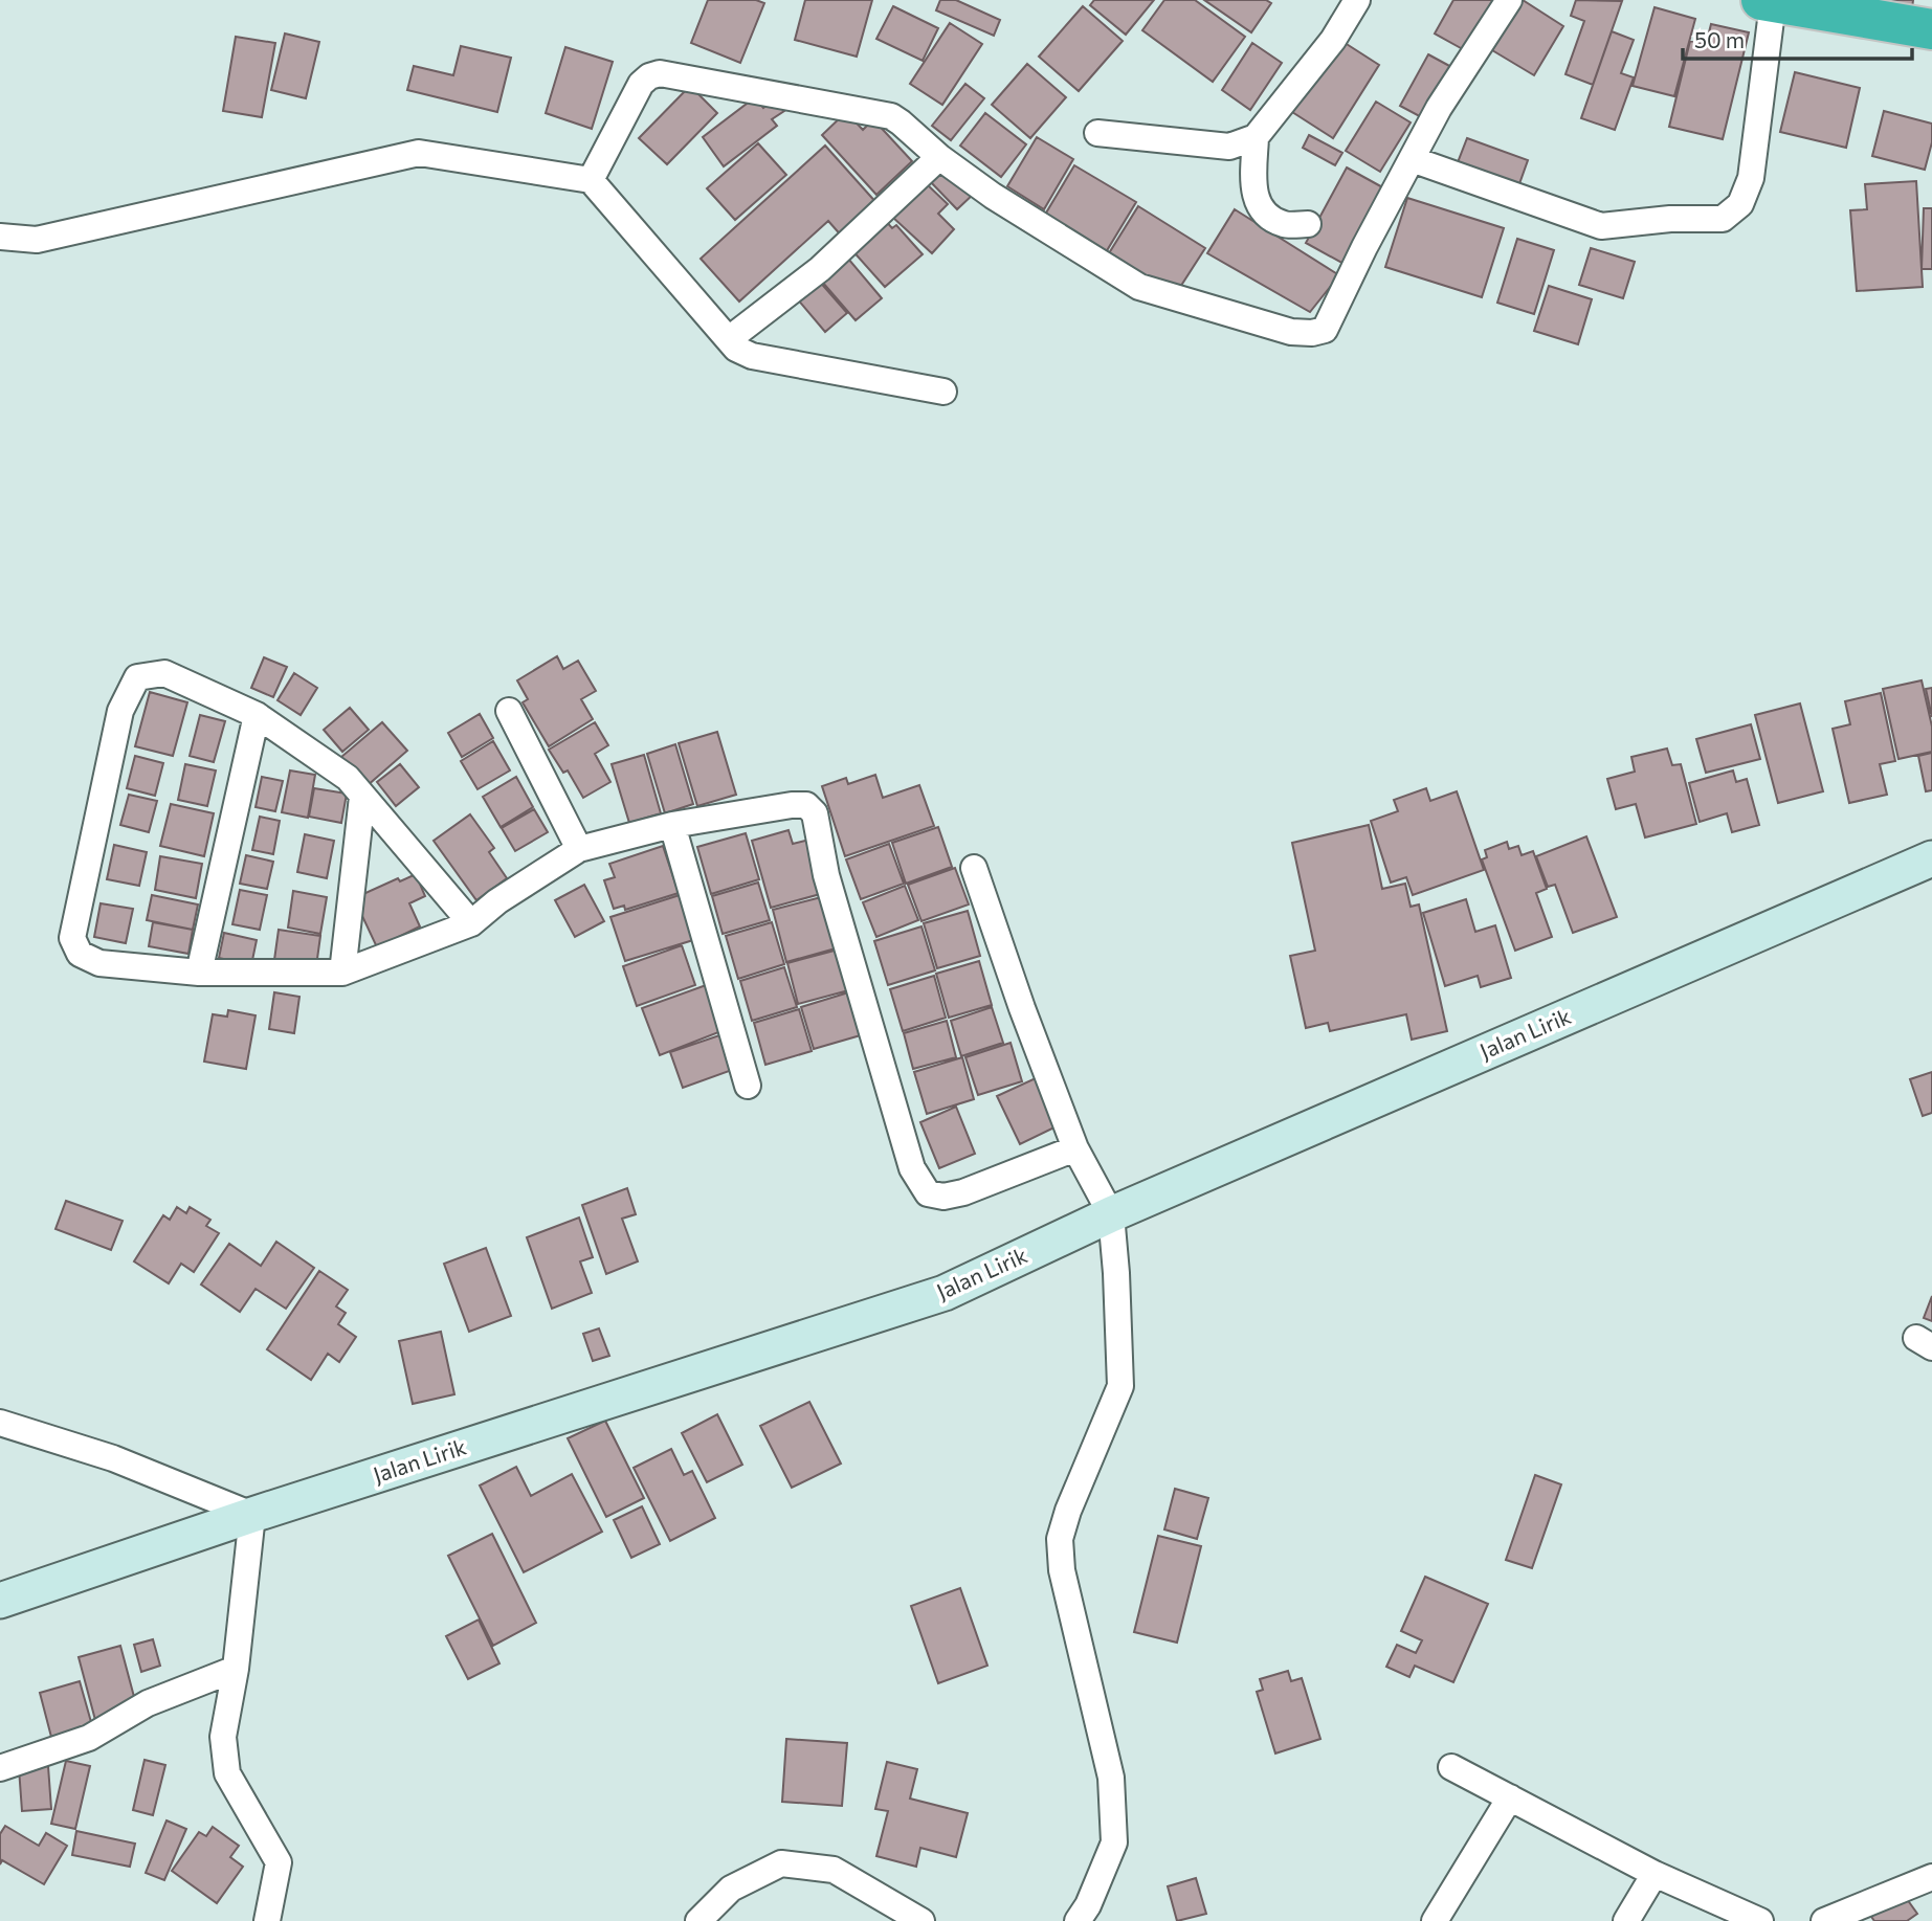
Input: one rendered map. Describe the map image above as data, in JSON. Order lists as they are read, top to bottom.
{
  "streets": {
    "main road": ["Jalan Lirik"]
  },
  "scale_bar": "50 m"
}
